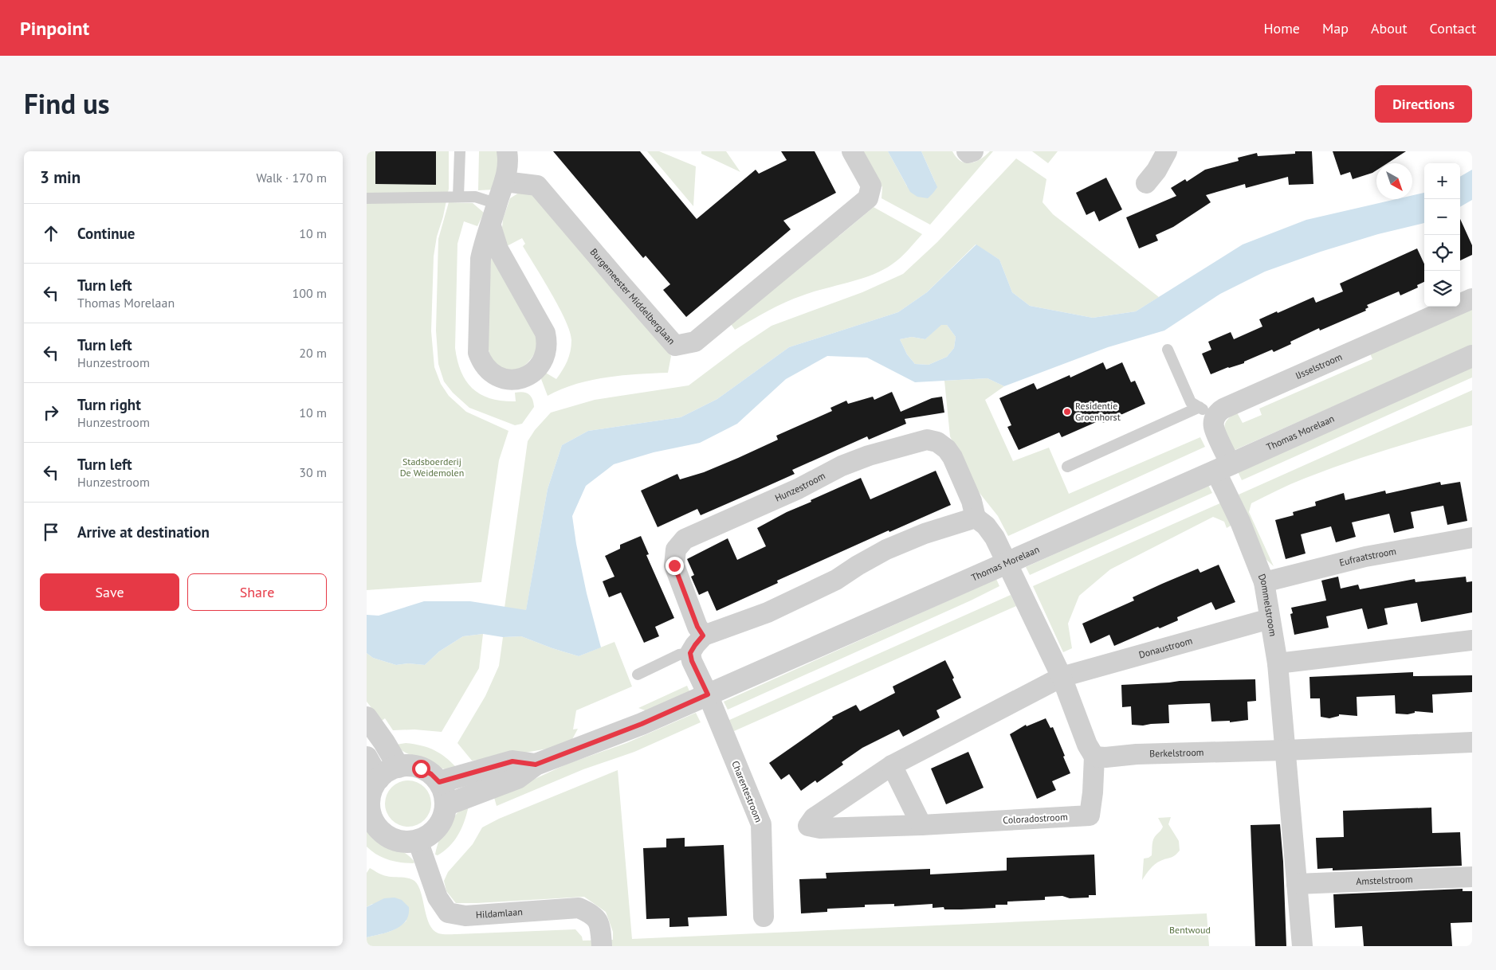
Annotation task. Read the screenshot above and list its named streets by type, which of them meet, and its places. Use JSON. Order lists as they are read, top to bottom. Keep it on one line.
{"streets":{"street":["Burgemeester Middelberglaan","IJsselstroom","Thomas Morelaan","Hunzestroom","Eufraatstroom","Dommelstroom","Donaustroom","Berkelstroom","Charentestroom","Coloradostroom","Amstelstroom","Hildamlaan"]},"crossings":[["Thomas Morelaan","Dommelstroom"],["Thomas Morelaan","Charentestroom"],["Thomas Morelaan","Hildamlaan"],["Eufraatstroom","Dommelstroom"],["Dommelstroom","Donaustroom"],["Dommelstroom","Berkelstroom"],["Donaustroom","Coloradostroom"],["Berkelstroom","Coloradostroom"]],"parks":["Stadsboerderij De Weidemolen","Bentwoud"],"places":["Residentie Groenhorst"],"north":"bottom right","page":{"header":"Pinpoint","nav":["Home","Map","About","Contact"],"title":"Find us","buttons":["Directions",["Save","Share"]],"heading":["3 min","Walk · 170 m"],"map_buttons":["+","−"],"list":[["Continue","10 m"],["Turn left","Thomas Morelaan","100 m"],["Turn left","Hunzestroom","20 m"],["Turn right","Hunzestroom","10 m"],["Turn left","Hunzestroom","30 m"],"Arrive at destination"]}}
